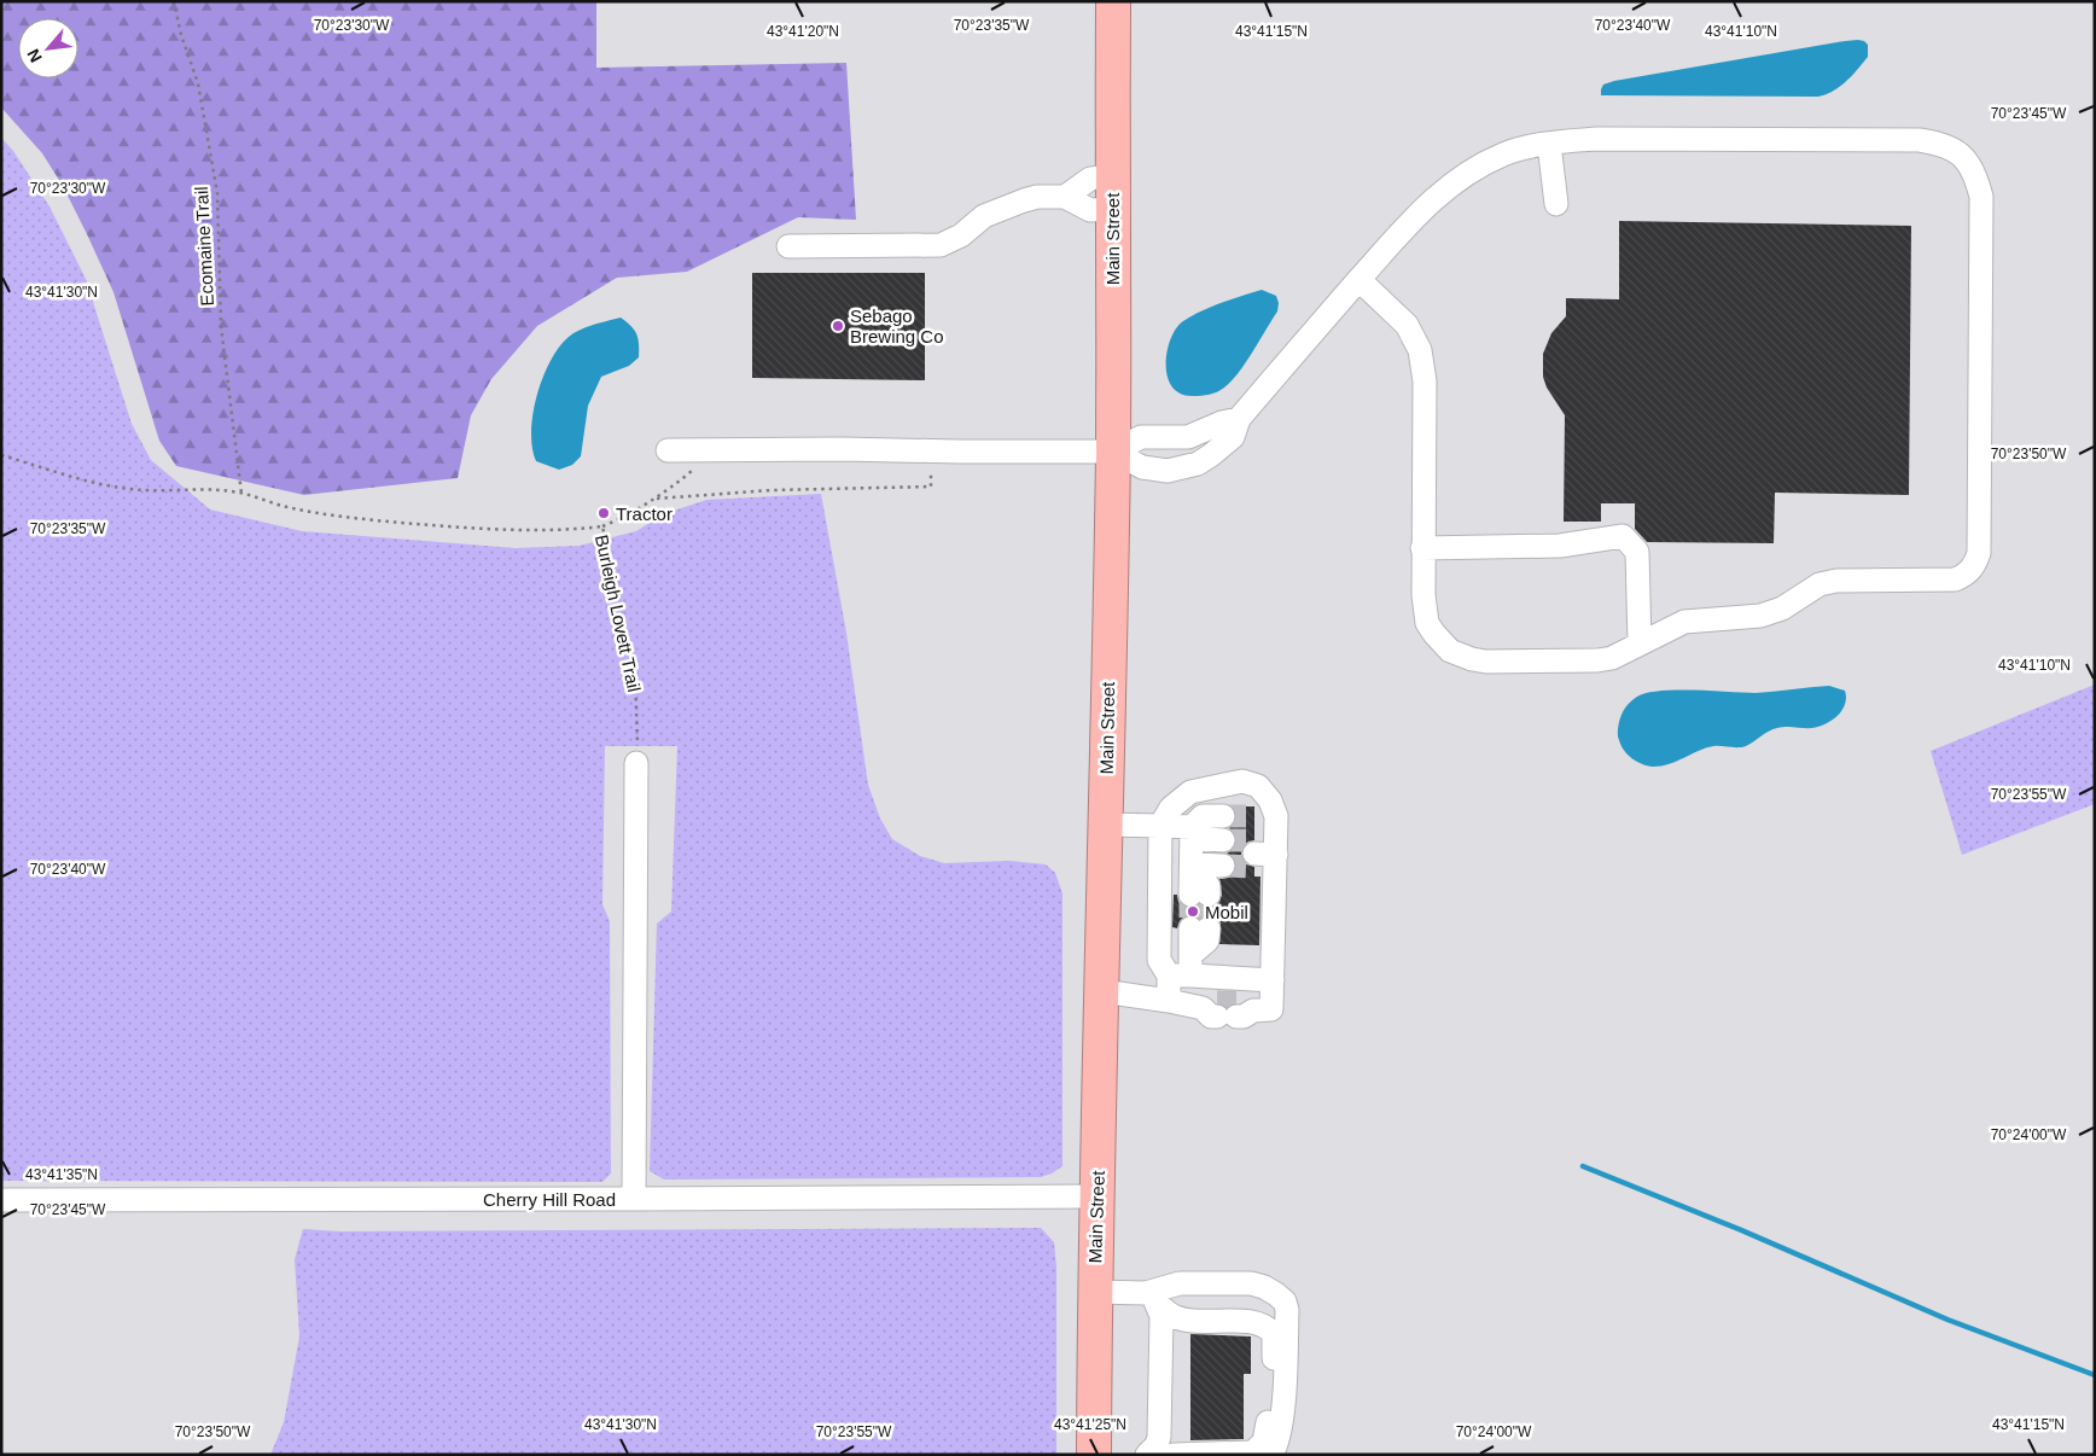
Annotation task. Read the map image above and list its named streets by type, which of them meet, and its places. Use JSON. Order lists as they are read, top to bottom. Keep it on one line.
{"streets":{"highway":["Main Street"],"street":["Cherry Hill Road"],"path":["Ecomaine Trail","Burleigh Lovett Trail"]},"crossings":[["Main Street","Cherry Hill Road"],["Ecomaine Trail","Burleigh Lovett Trail"]],"places":["Sebago Brewing Co","Tractor","Mobil"],"north":"bottom left","coordinates":["70°23'35\"W","70°23'30\"W","70°23'40\"W","43°41'15\"N","43°41'10\"N","43°41'20\"N","70°23'45\"W","43°41'30\"N","70°23'50\"W","70°23'55\"W","70°24'00\"W","43°41'35\"N","43°41'25\"N"]}
